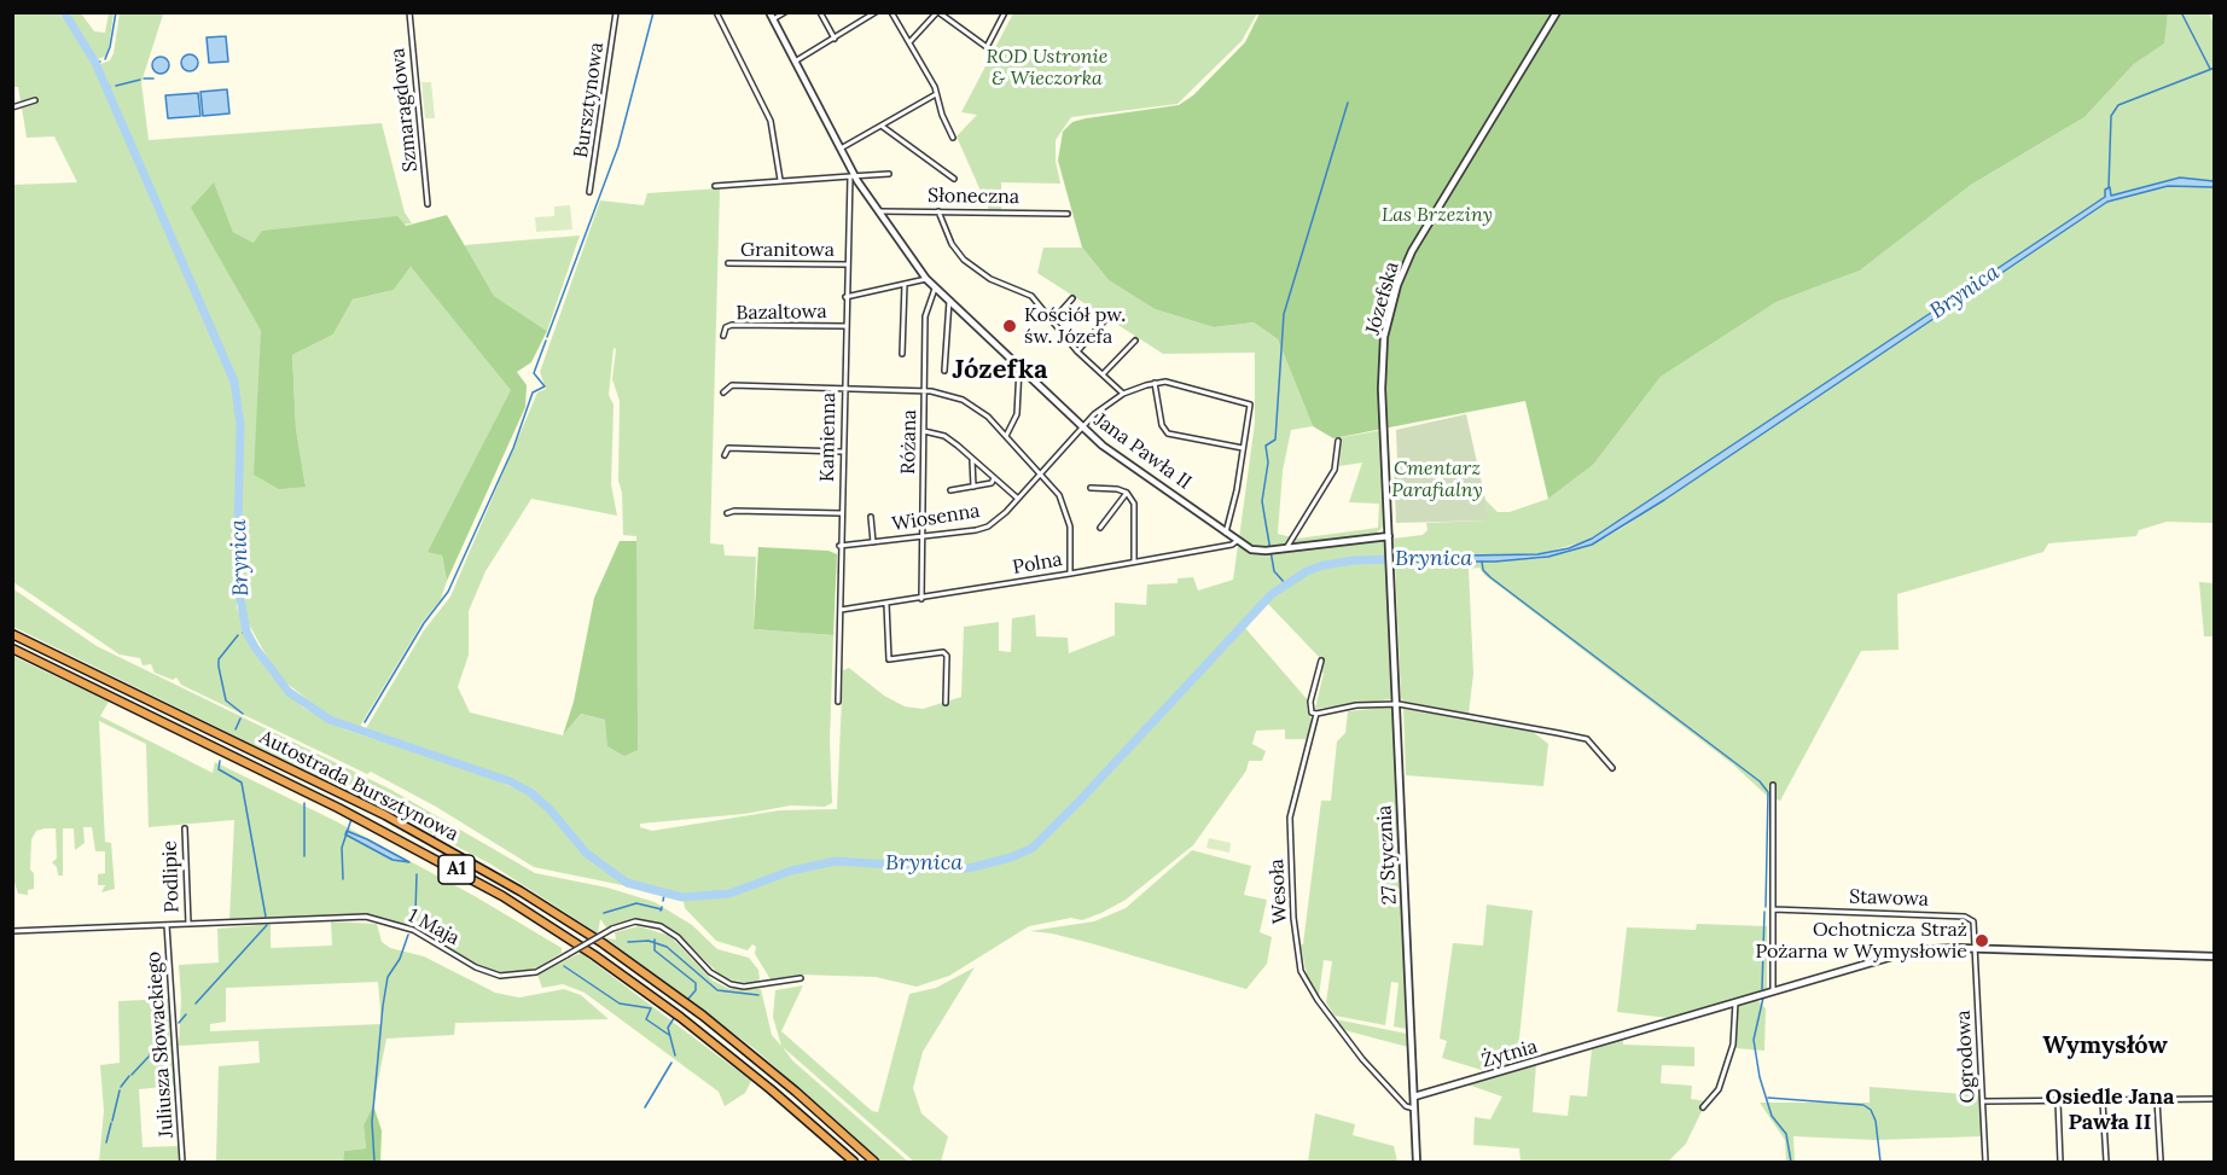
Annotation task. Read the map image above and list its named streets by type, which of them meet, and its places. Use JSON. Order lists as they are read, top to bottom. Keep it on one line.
{"streets":{"highway":["Autostrada Bursztynowa","A1"],"street":["Bursztynowa","Szmaragdowa","Słoneczna","Granitowa","Józefska","Bazaltowa","Kamienna","Różana","Jana Pawła II","Wiosenna","Polna","27 Stycznia","Podlipie","Wesoła","Stawowa","1 Maja","Juliusza Słowackiego","Żytnia","Ogrodowa"]},"crossings":[["Słoneczna","Jana Pawła II"],["Granitowa","Kamienna"],["Józefska","Jana Pawła II"],["Józefska","27 Stycznia"],["Bazaltowa","Kamienna"],["Kamienna","Jana Pawła II"],["Kamienna","Wiosenna"],["Kamienna","Polna"],["Różana","Jana Pawła II"],["Różana","Wiosenna"],["Różana","Polna"],["Jana Pawła II","Wiosenna"],["Jana Pawła II","Polna"],["27 Stycznia","Wesoła"],["27 Stycznia","Żytnia"],["Podlipie","1 Maja"],["Stawowa","Żytnia"],["Stawowa","Ogrodowa"],["1 Maja","Juliusza Słowackiego"],["Żytnia","Ogrodowa"]],"districts":["Józefka","Wymysłów","Osiedle Jana Pawła II"],"water":["Brynica"],"parks":["ROD Ustronie & Wieczorka","Las Brzeziny","Cmentarz Parafialny"],"places":["Kościół pw. św. Józefa","Ochotnicza Straż Pożarna w Wymysłowie"]}
